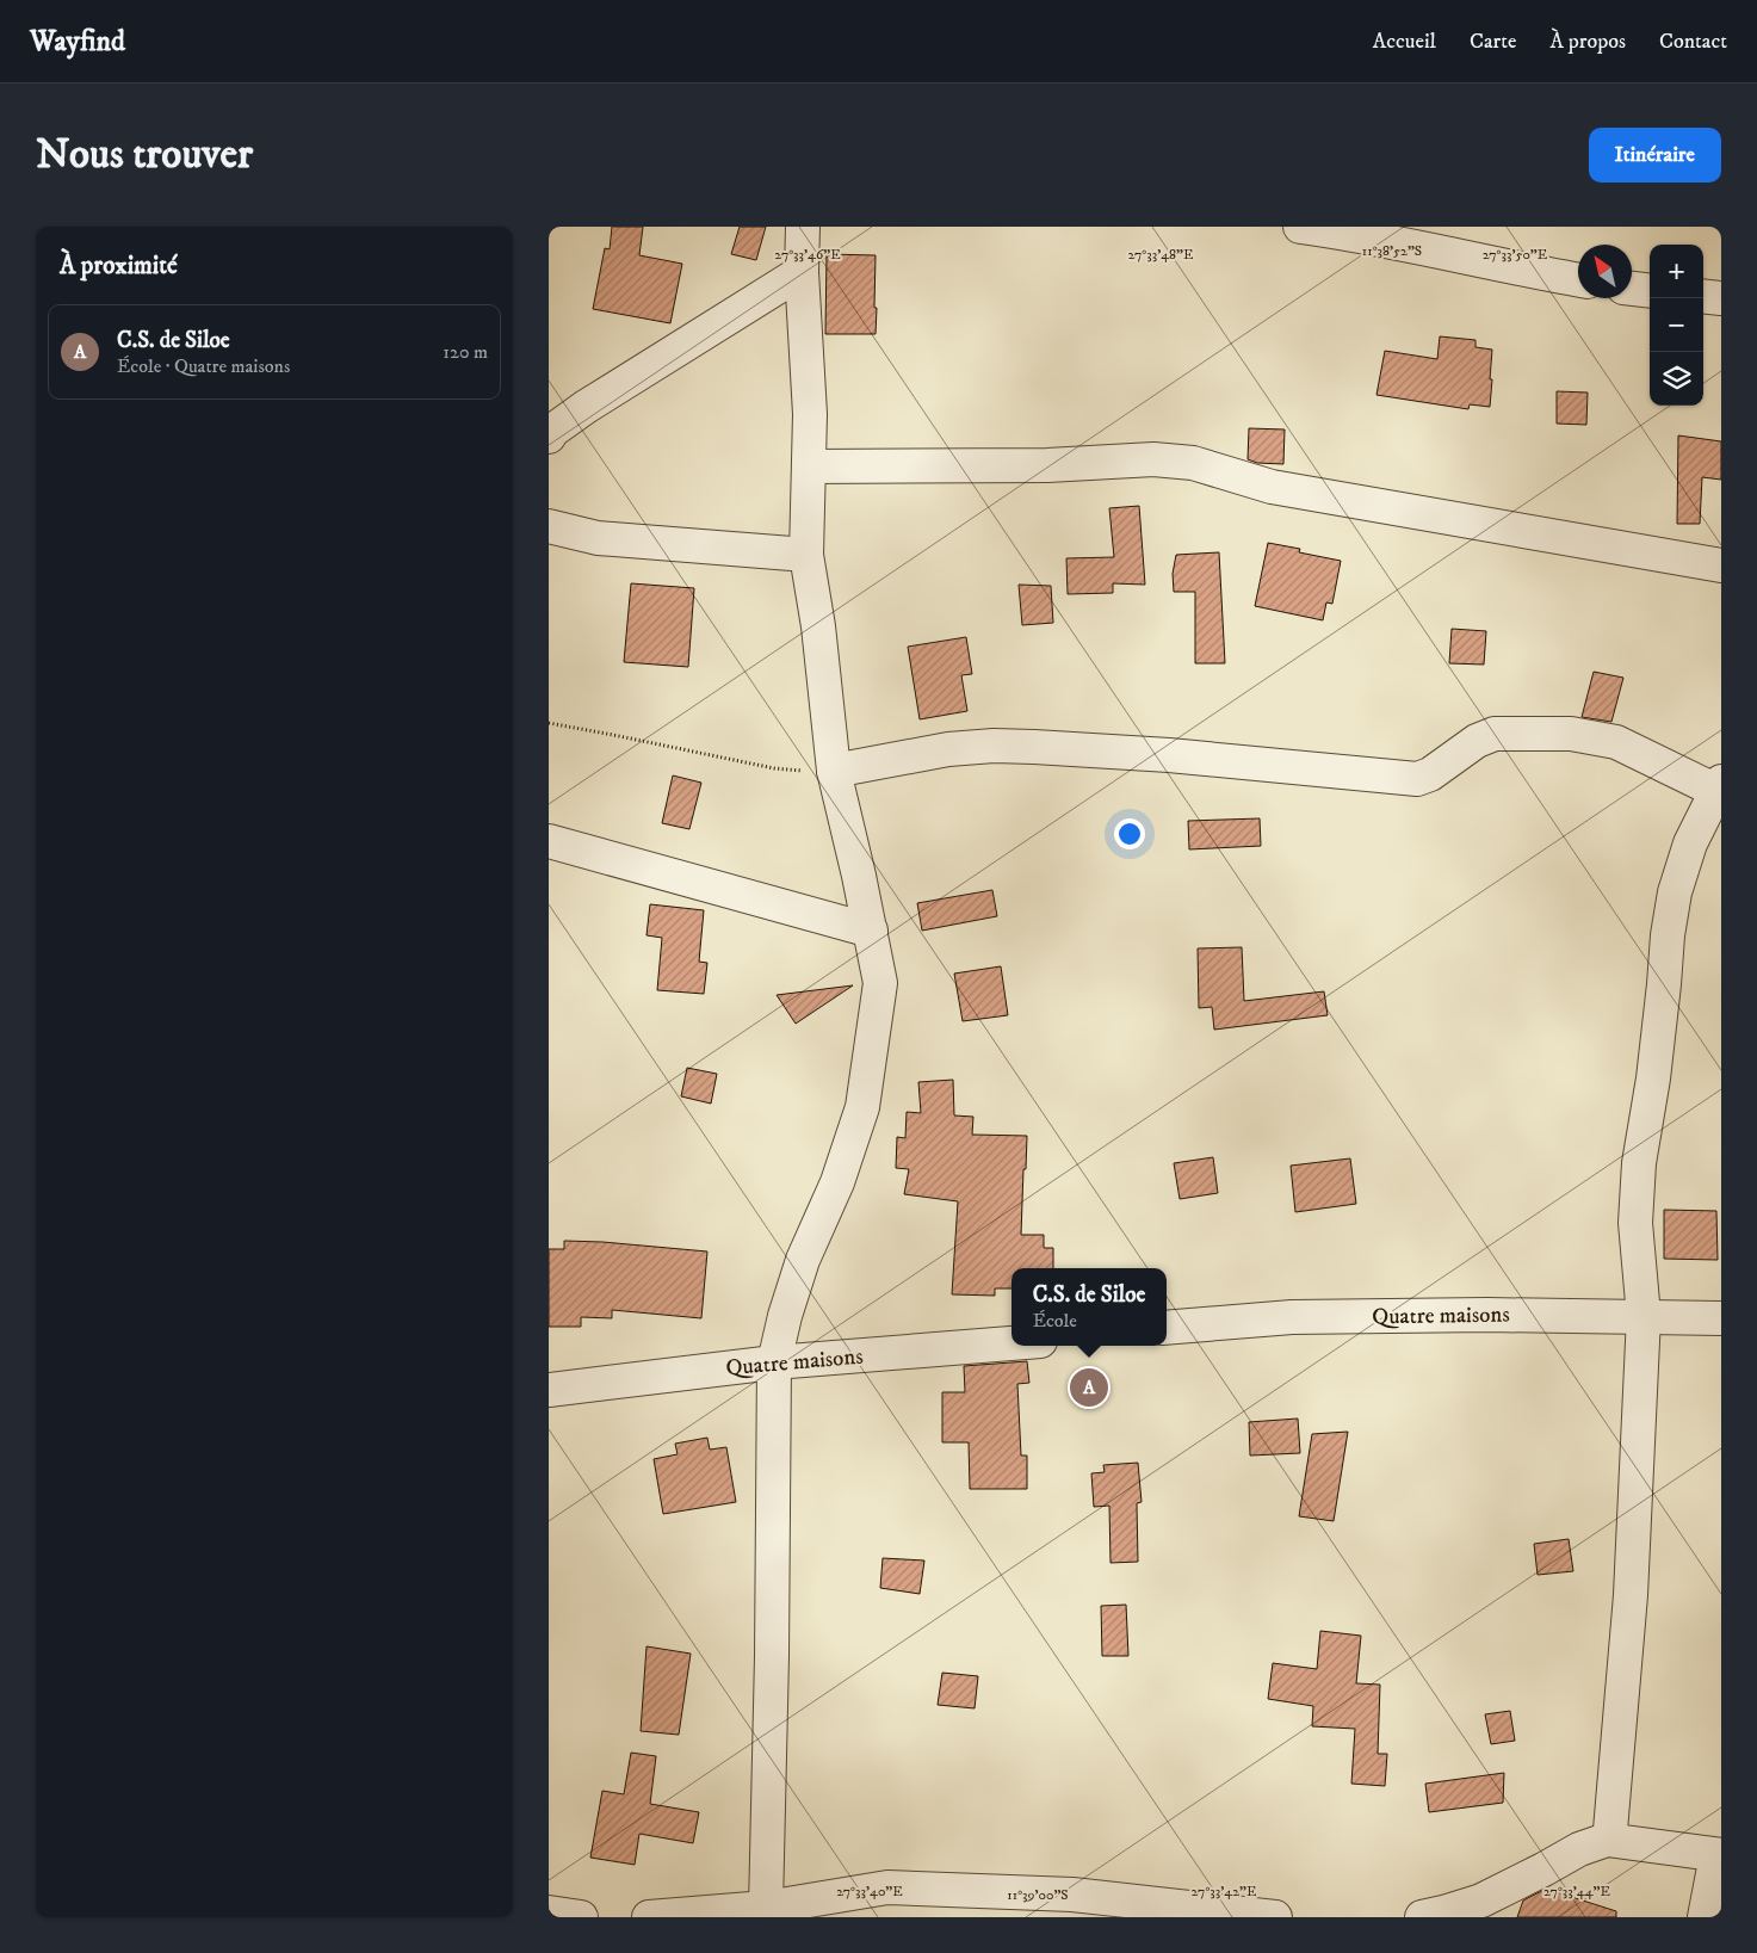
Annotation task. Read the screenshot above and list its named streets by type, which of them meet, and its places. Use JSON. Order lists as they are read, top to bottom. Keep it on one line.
{"streets":{"street":["Quatre maisons"]},"north":"top left","page":{"header":"Wayfind","nav":["Accueil","Carte","À propos","Contact"],"buttons":"Itinéraire","title":"Nous trouver","heading":"À proximité","map_buttons":["+","−"],"list":[{"mark":"A","name":"C.S. de Siloe","note":"École · Quatre maisons","value":"120 m"}],"popup":["C.S. de Siloe","École"],"pins":"A"},"coordinates":["11°38'52\"S","27°33'46\"E","27°33'48\"E","27°33'50\"E","27°33'40\"E","27°33'42\"E","27°33'44\"E","11°39'00\"S"]}
